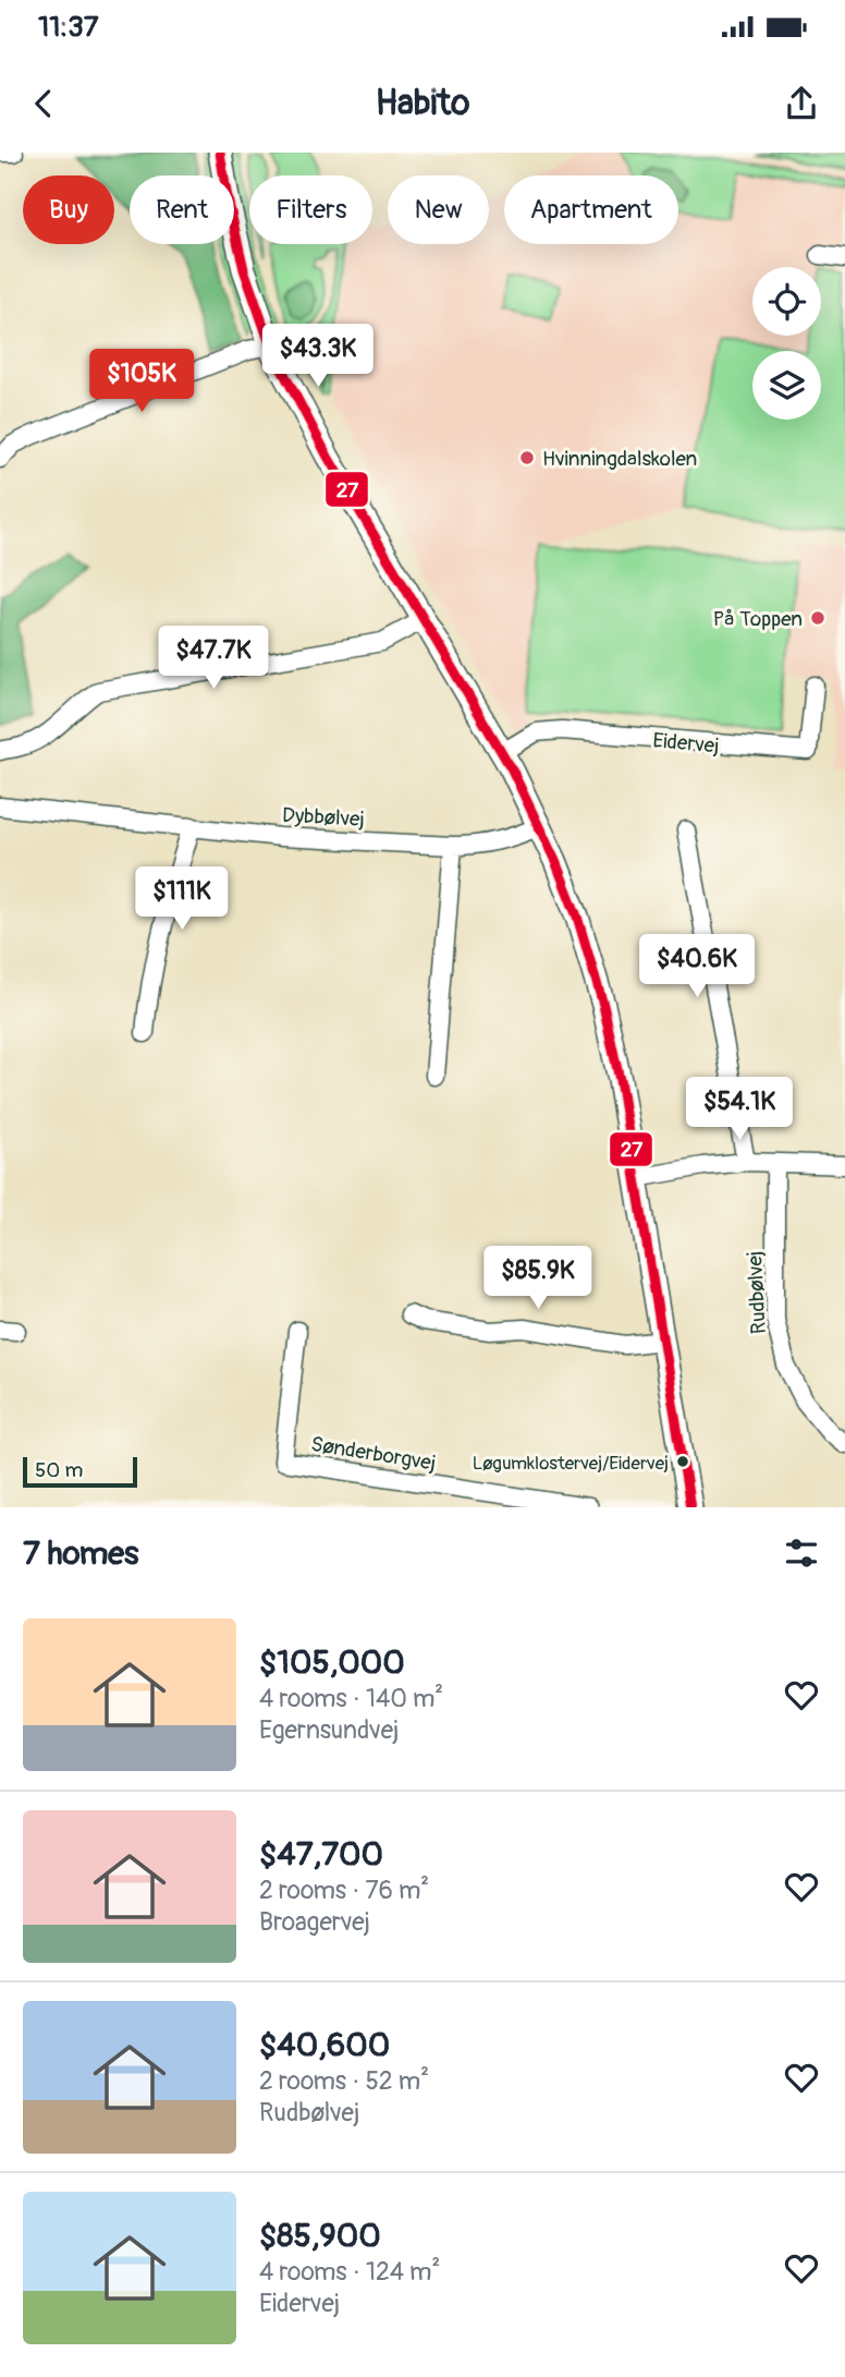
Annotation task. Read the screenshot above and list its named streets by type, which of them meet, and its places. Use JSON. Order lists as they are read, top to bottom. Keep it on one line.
{"streets":{"street":["Eidervej","Dybbølvej","Rudbølvej","Sønderborgvej"]},"places":["Hvinningdalskolen","På Toppen","Løgumklostervej/Eidervej"],"lines":["transit line 27"],"scale_bar":"50 m","page":{"status":"11:37","header":"Habito","chip":["Buy","Rent","Filters","New","Apartment"],"price":["$43.3K","$105K","$47.7K","$111K","$40.6K","$54.1K","$85.9K"],"scale":"50 m","heading":"7 homes","list":[{"name":"$105,000","note":"4 rooms · 140 m² · Egernsundvej"},{"name":"$47,700","note":"2 rooms · 76 m² · Broagervej"},{"name":"$40,600","note":"2 rooms · 52 m² · Rudbølvej"},{"name":"$85,900","note":"4 rooms · 124 m² · Eidervej"}]}}
